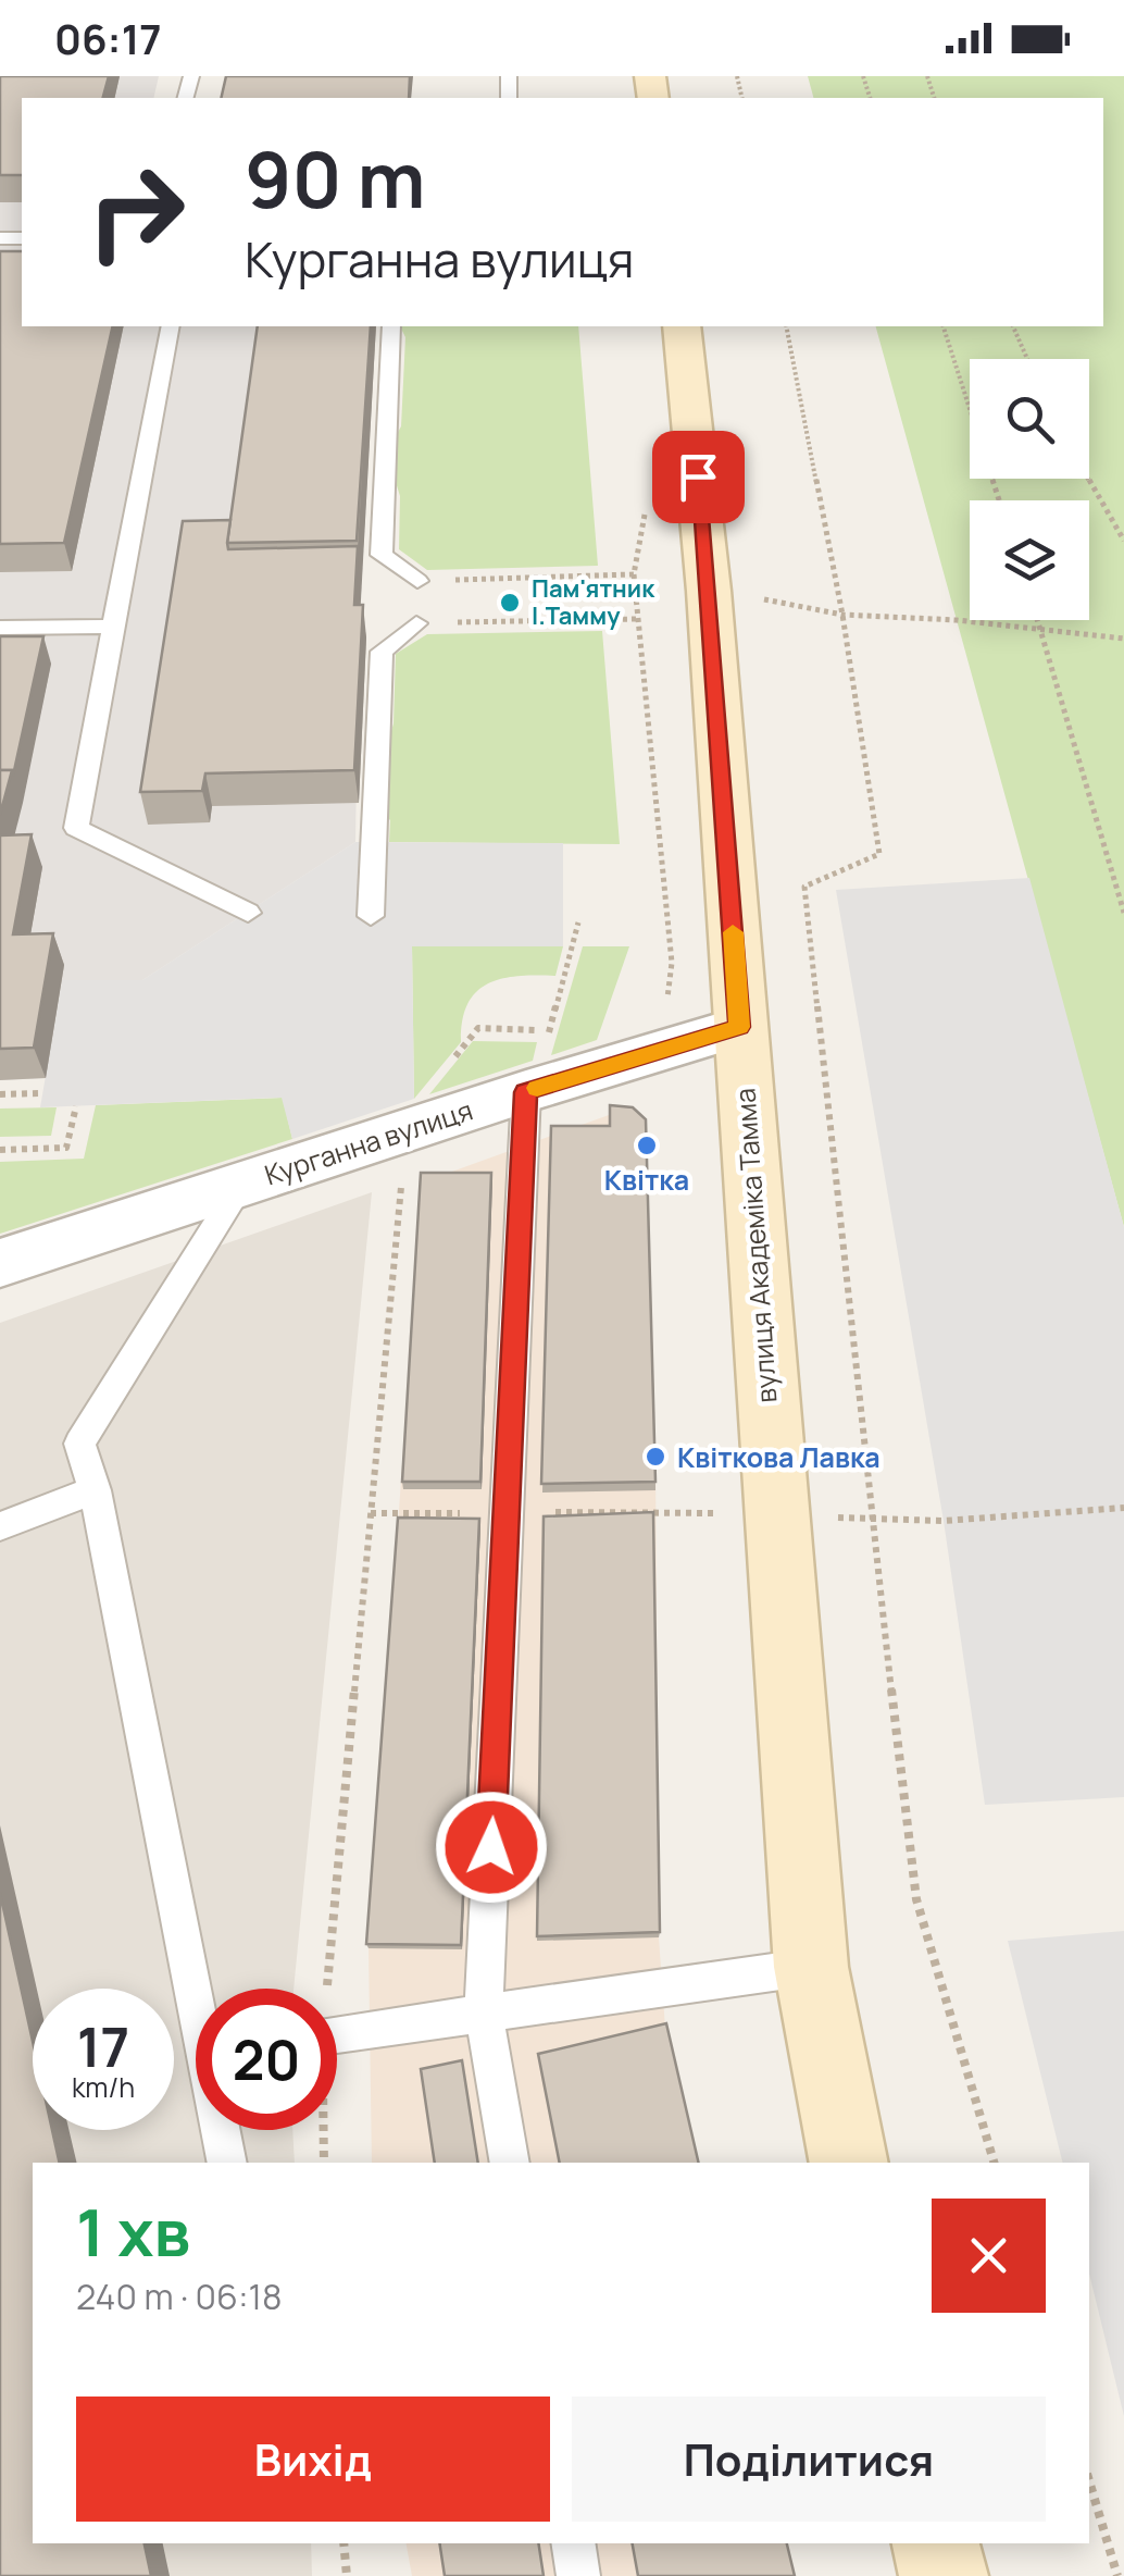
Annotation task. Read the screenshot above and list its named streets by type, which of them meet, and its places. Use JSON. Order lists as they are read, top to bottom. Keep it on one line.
{"streets":{"main road":["вулиця Академіка Тамма"],"street":["Курганна вулиця"]},"crossings":[["Курганна вулиця","вулиця Академіка Тамма"]],"places":["Пам'ятник І.Тамму","Квітка","Квіткова Лавка"],"page":{"status":"06:17","turn":["90 m","Курганна вулиця"],"speed":"17 km/h","limit":"20","heading":["1 хв","240 m · 06:18"],"buttons":["Вихід","Поділитися"]}}
